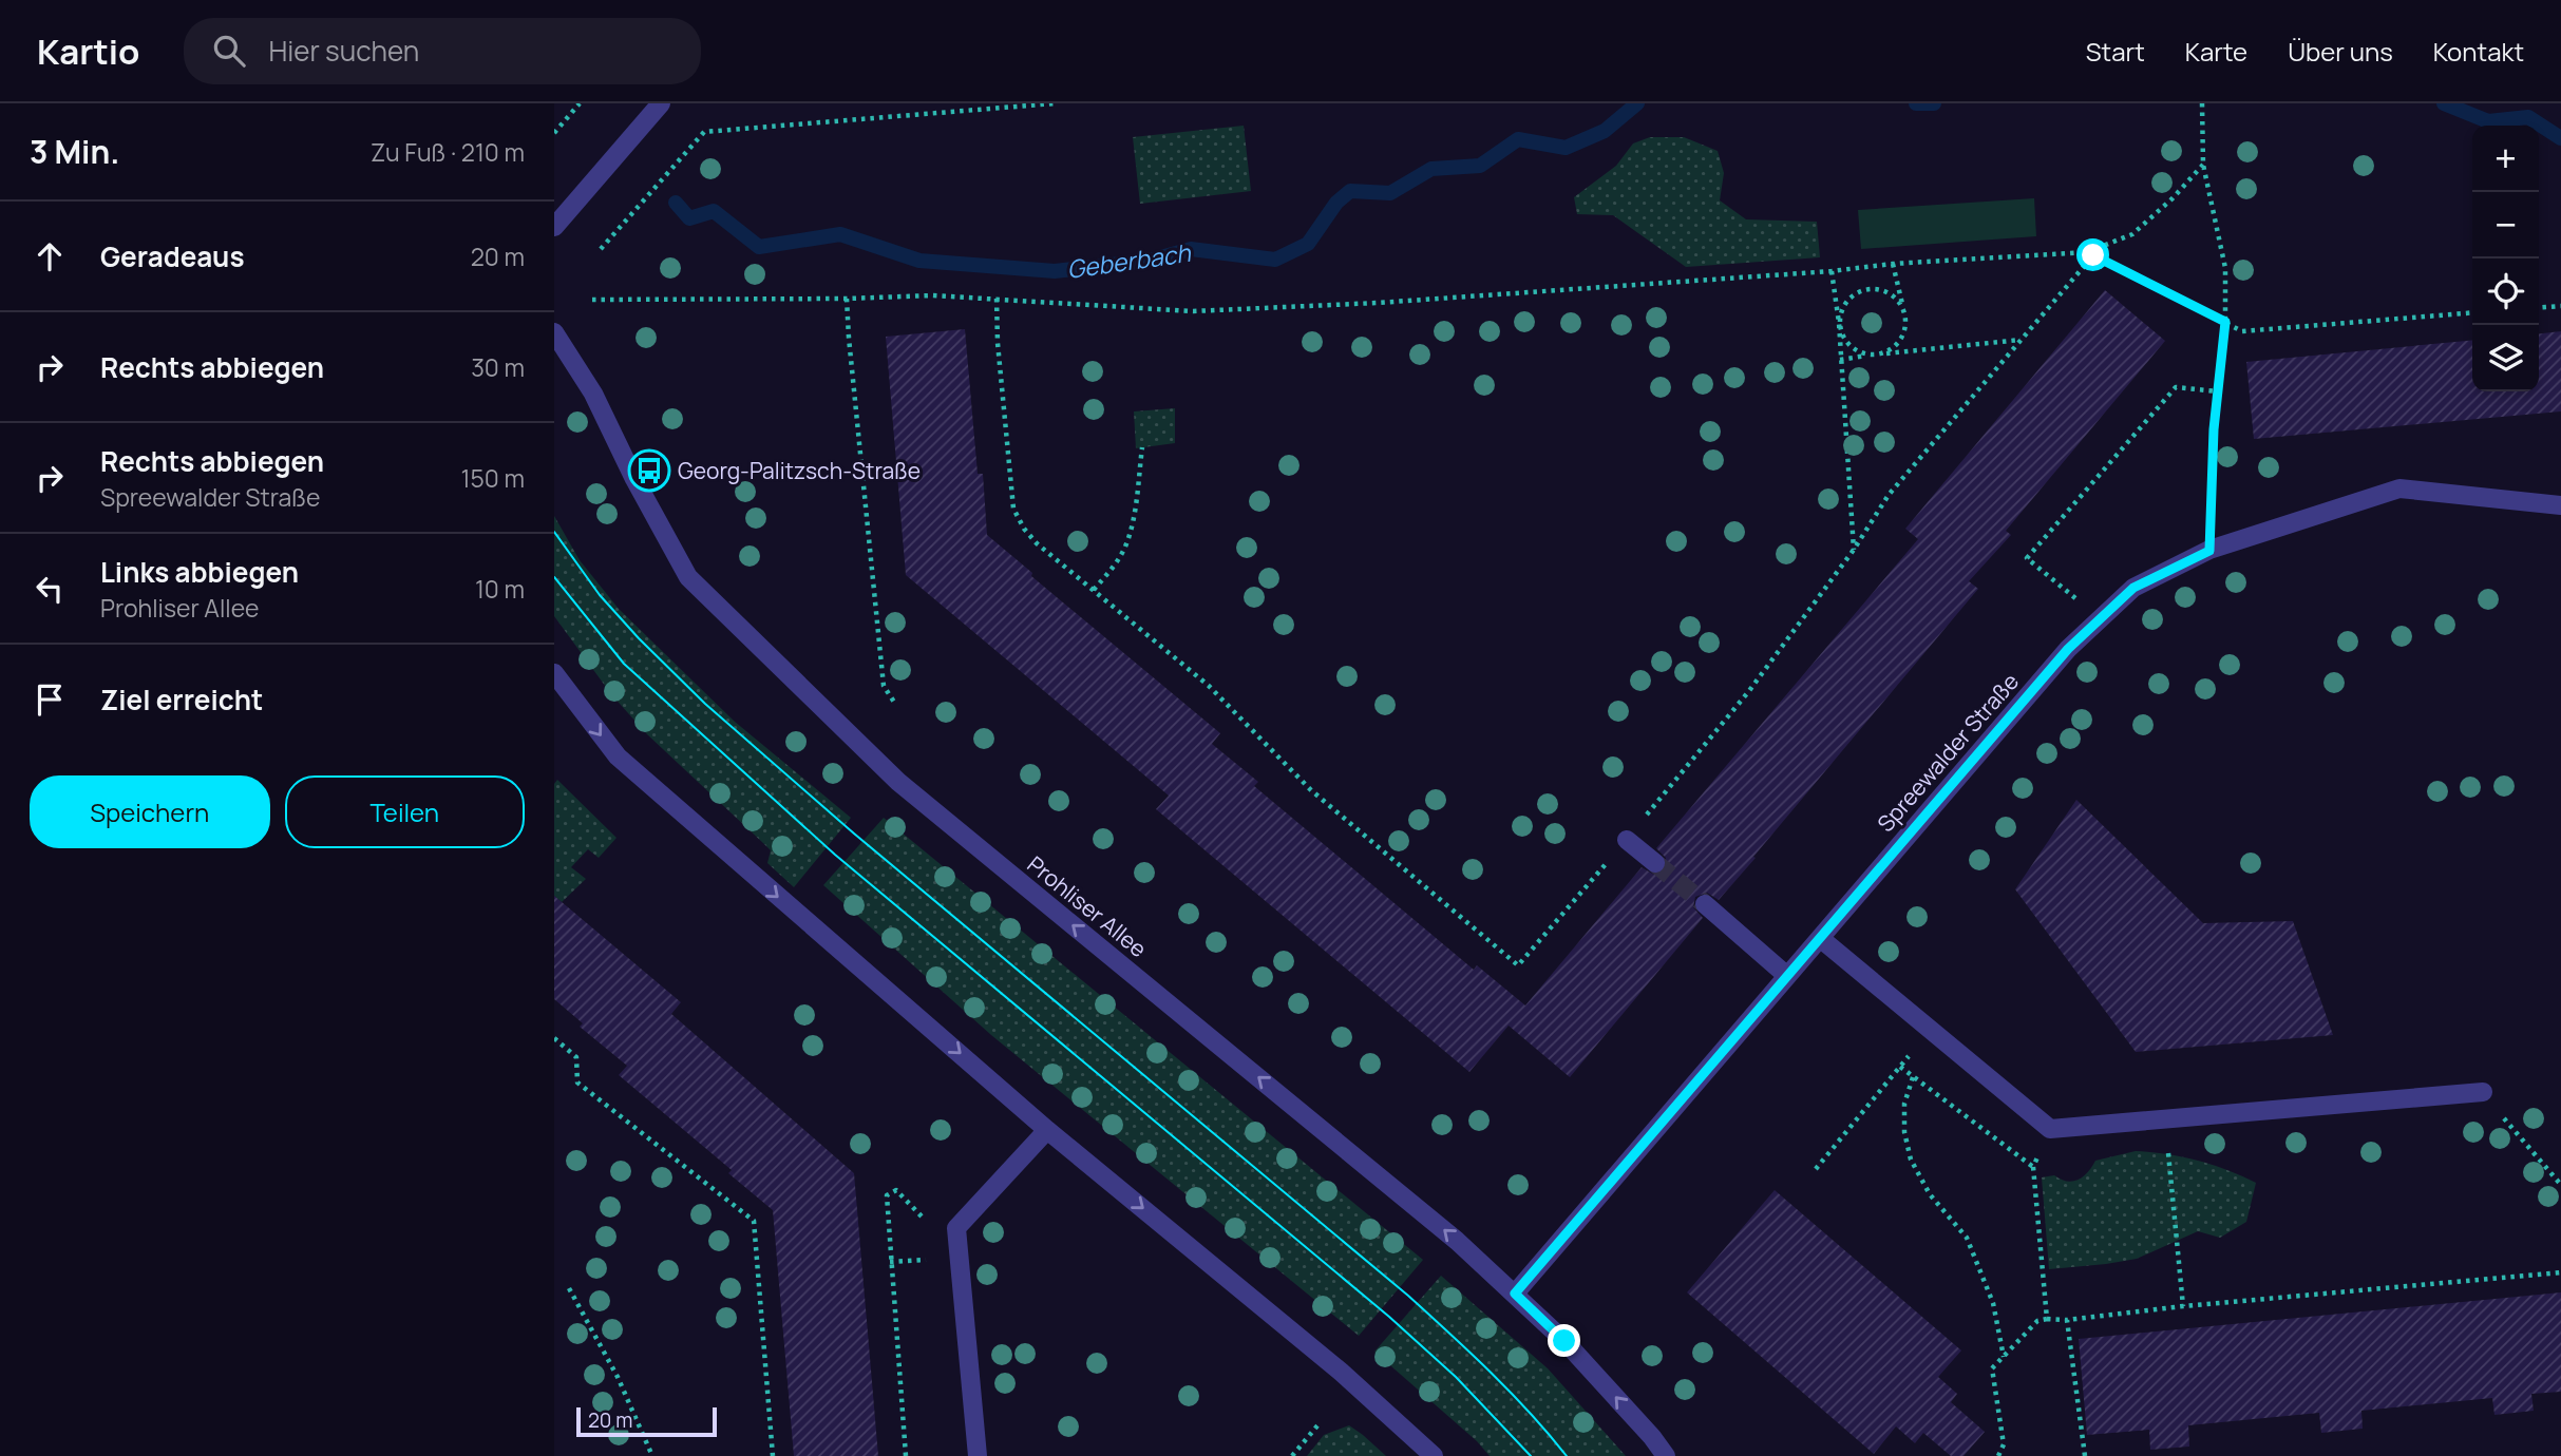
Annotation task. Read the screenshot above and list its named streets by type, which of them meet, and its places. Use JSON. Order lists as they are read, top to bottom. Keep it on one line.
{"streets":{"street":["Spreewalder Straße","Prohliser Allee"]},"crossings":[["Spreewalder Straße","Prohliser Allee"]],"one_way":["Prohliser Allee"],"water":["Geberbach"],"places":{"bus stop":["Georg-Palitzsch-Straße"]},"scale_bar":"20 m","page":{"header":"Kartio","search":"Hier suchen","nav":["Start","Karte","Über uns","Kontakt"],"heading":["3 Min.","Zu Fuß · 210 m"],"map_buttons":["+","−"],"list":[["Geradeaus","20 m"],["Rechts abbiegen","30 m"],["Rechts abbiegen","Spreewalder Straße","150 m"],["Links abbiegen","Prohliser Allee","10 m"],"Ziel erreicht"],"buttons":["Speichern","Teilen"],"scale":"20 m"}}
